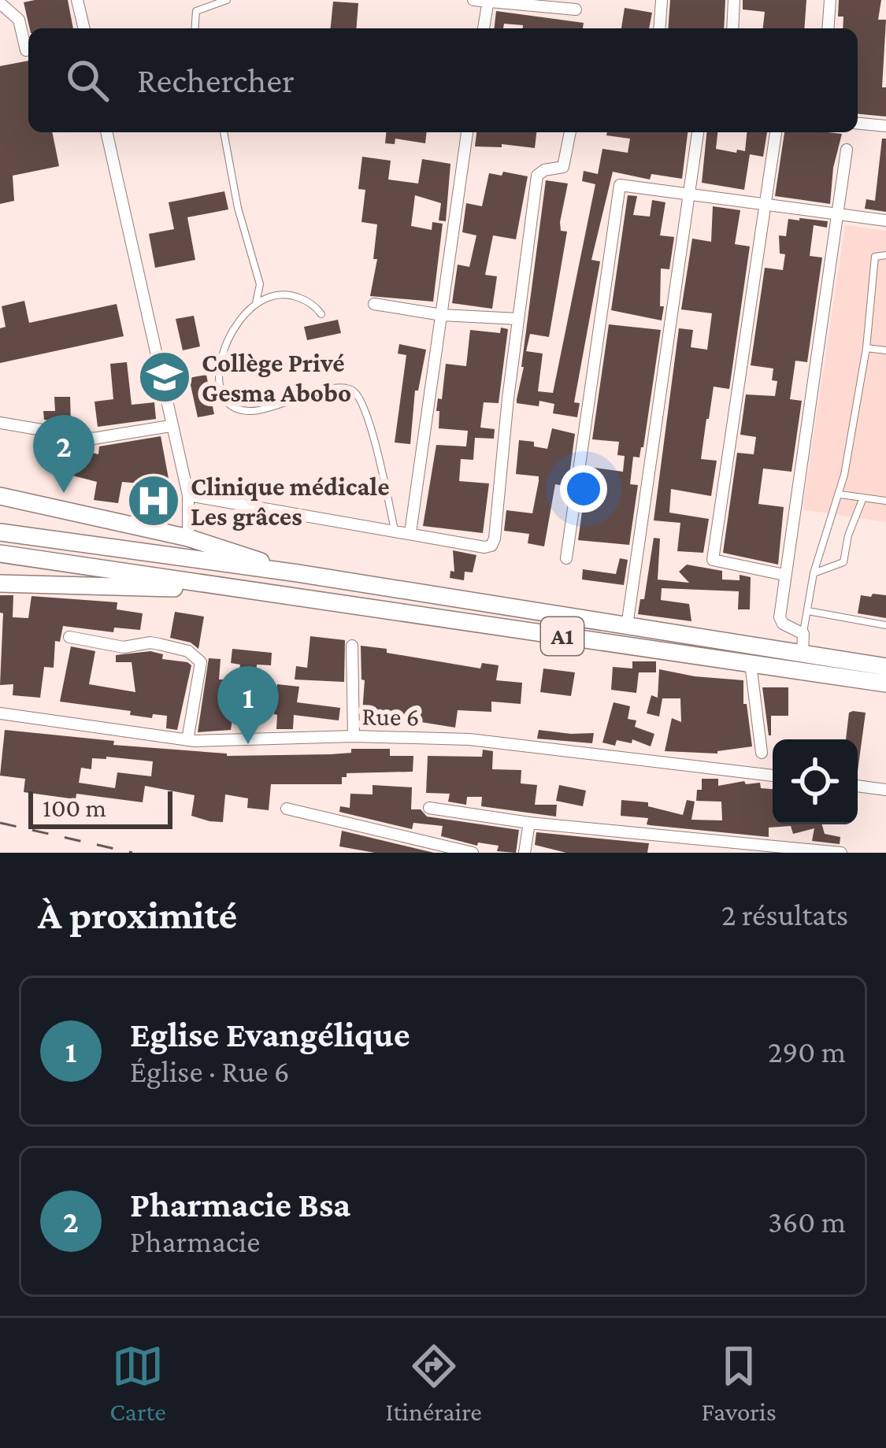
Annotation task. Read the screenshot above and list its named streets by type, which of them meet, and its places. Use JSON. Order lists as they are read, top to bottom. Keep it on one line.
{"streets":{"main road":["A1"],"street":["Rue 6"]},"places":{"school or university":["Collège Privé Gesma Abobo"],"hospital":["Clinique médicale Les grâces"]},"scale_bar":"100 m","page":{"search":"Rechercher","pins":["2","1"],"scale":"100 m","heading":["À proximité","2 résultats"],"list":[{"mark":"1","name":"Eglise Evangélique","note":"Église · Rue 6","value":"290 m"},{"mark":"2","name":"Pharmacie Bsa","note":"Pharmacie","value":"360 m"}],"nav":["Carte","Itinéraire","Favoris"]}}
